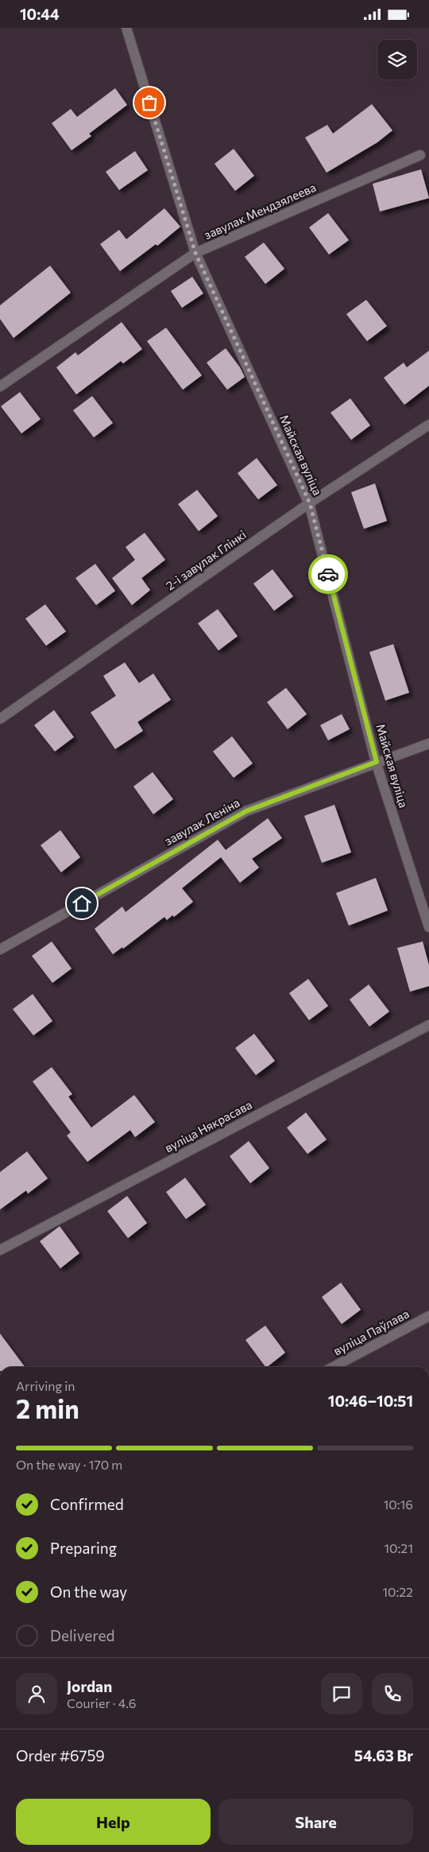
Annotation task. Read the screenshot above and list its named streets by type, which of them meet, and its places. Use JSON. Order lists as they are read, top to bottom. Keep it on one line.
{"streets":{"street":["завулак Мендзялеева","Майская вуліца","2-і завулак Глінкі","завулак Леніна","вуліца Някрасава","вуліца Паўлава"]},"crossings":[["завулак Мендзялеева","Майская вуліца"],["Майская вуліца","2-і завулак Глінкі"],["Майская вуліца","завулак Леніна"]],"page":{"status":"10:44","heading":["2 min","Arriving in","10:46–10:51"],"panel":["Jordan","Courier · 4.6","Order #6759","54.63 Br"],"bar":"On the way · 170 m","list":[["Confirmed","10:16"],["Preparing","10:21"],["On the way","10:22"],"Delivered"],"buttons":["Help","Share"]}}
